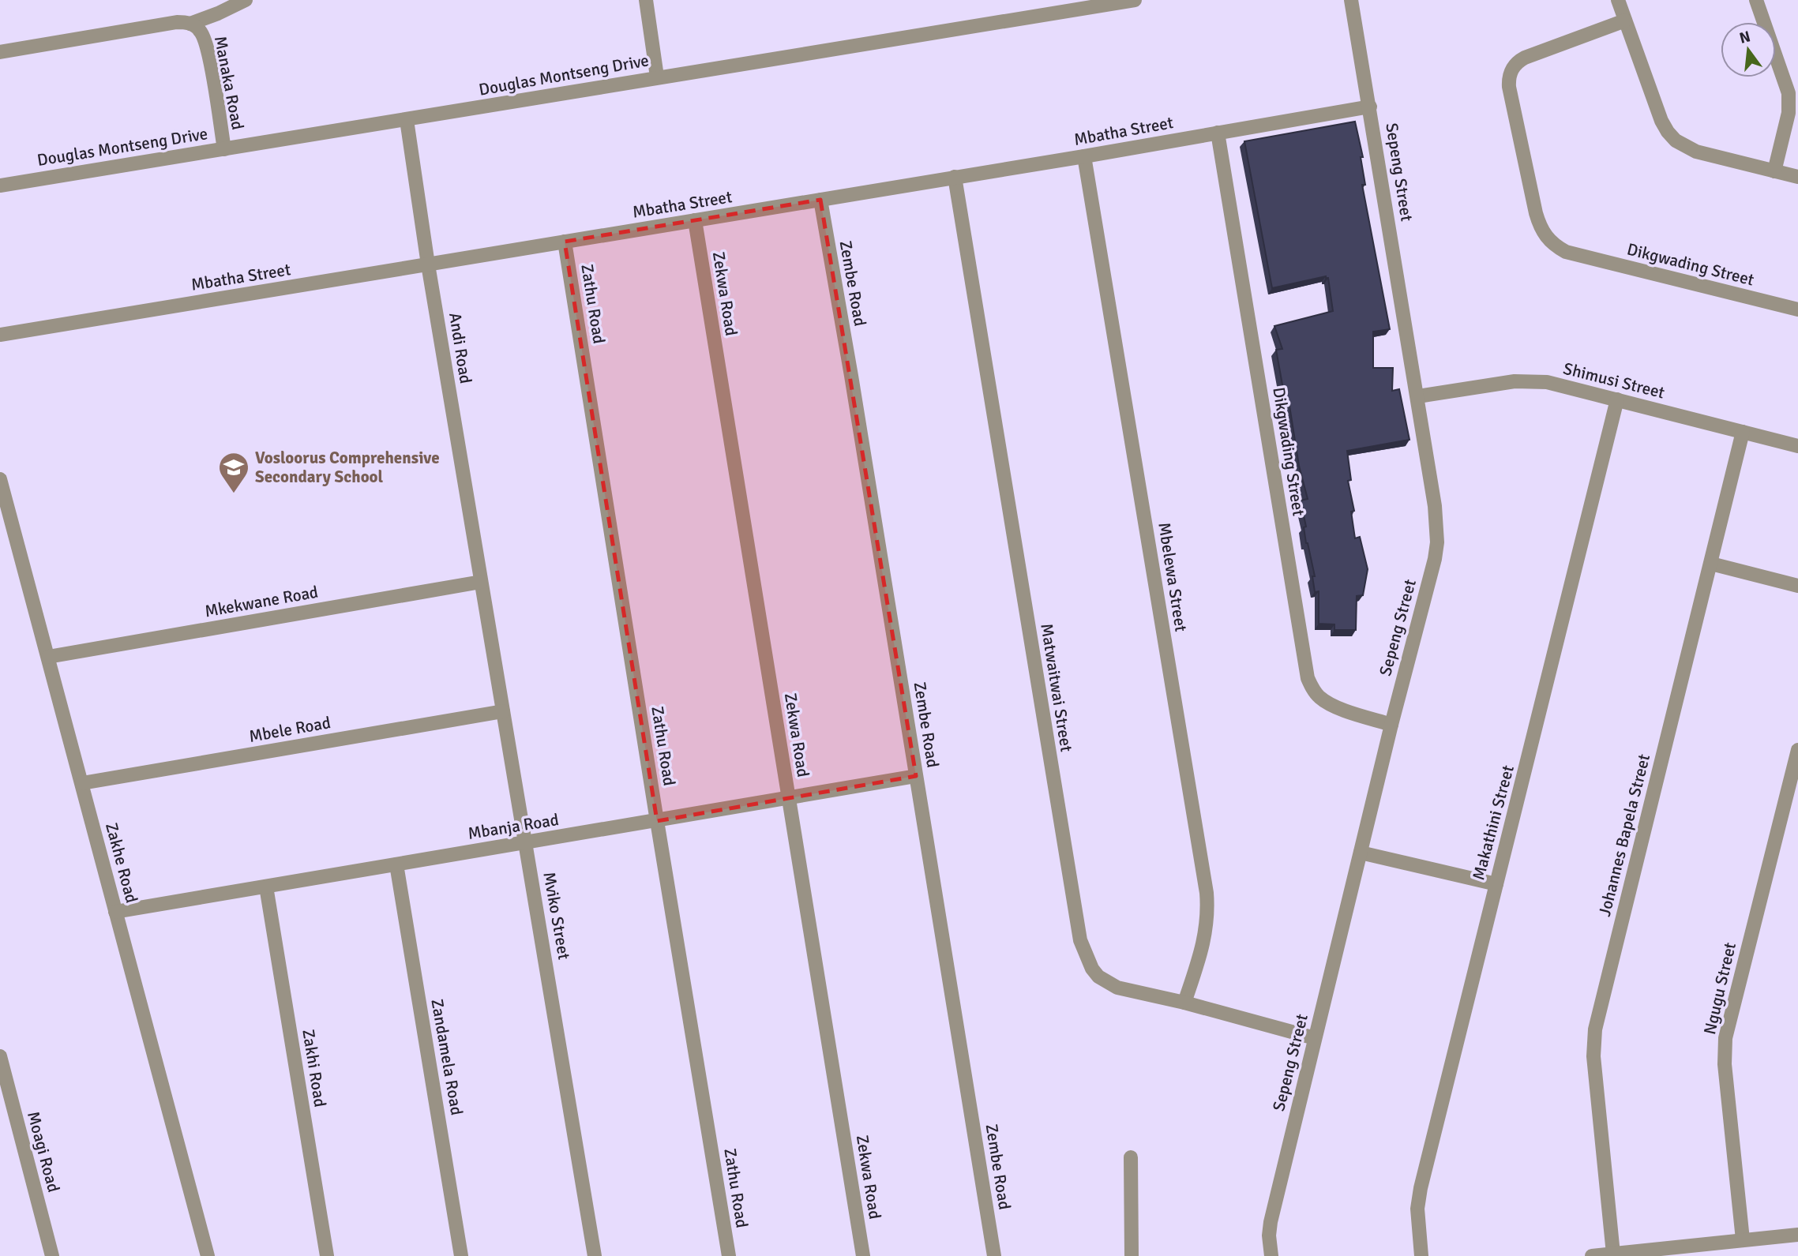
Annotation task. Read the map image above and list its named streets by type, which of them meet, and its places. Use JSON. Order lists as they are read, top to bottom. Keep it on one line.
{"streets":{"street":["Douglas Montseng Drive","Manaka Road","Mbatha Street","Sepeng Street","Dikgwading Street","Zembe Road","Zekwa Road","Zathu Road","Andi Road","Shimusi Street","Mbelewa Street","Mkekwane Road","Matwaitwai Street","Mbele Road","Makathini Street","Mbanja Road","Johannes Bapela Street","Zakhe Road","Mviko Street","Ngugu Street","Zandamela Road","Zakhi Road","Moagi Road"]},"crossings":[["Douglas Montseng Drive","Manaka Road"],["Douglas Montseng Drive","Andi Road"],["Mbatha Street","Sepeng Street"],["Mbatha Street","Dikgwading Street"],["Mbatha Street","Zembe Road"],["Mbatha Street","Zekwa Road"],["Mbatha Street","Zathu Road"],["Mbatha Street","Andi Road"],["Mbatha Street","Mbelewa Street"],["Mbatha Street","Matwaitwai Street"],["Sepeng Street","Dikgwading Street"],["Sepeng Street","Shimusi Street"],["Sepeng Street","Matwaitwai Street"],["Zembe Road","Mbanja Road"],["Zekwa Road","Mbanja Road"],["Zathu Road","Mbanja Road"],["Andi Road","Mkekwane Road"],["Andi Road","Mviko Street"],["Shimusi Street","Makathini Street"],["Shimusi Street","Johannes Bapela Street"],["Mbelewa Street","Matwaitwai Street"],["Mkekwane Road","Zakhe Road"],["Mkekwane Road","Mviko Street"],["Mbele Road","Zakhe Road"],["Mbele Road","Mviko Street"],["Mbanja Road","Zakhe Road"],["Mbanja Road","Mviko Street"],["Mbanja Road","Zandamela Road"],["Mbanja Road","Zakhi Road"]],"places":{"school or university":["Vosloorus Comprehensive Secondary School"]},"north":"top"}
